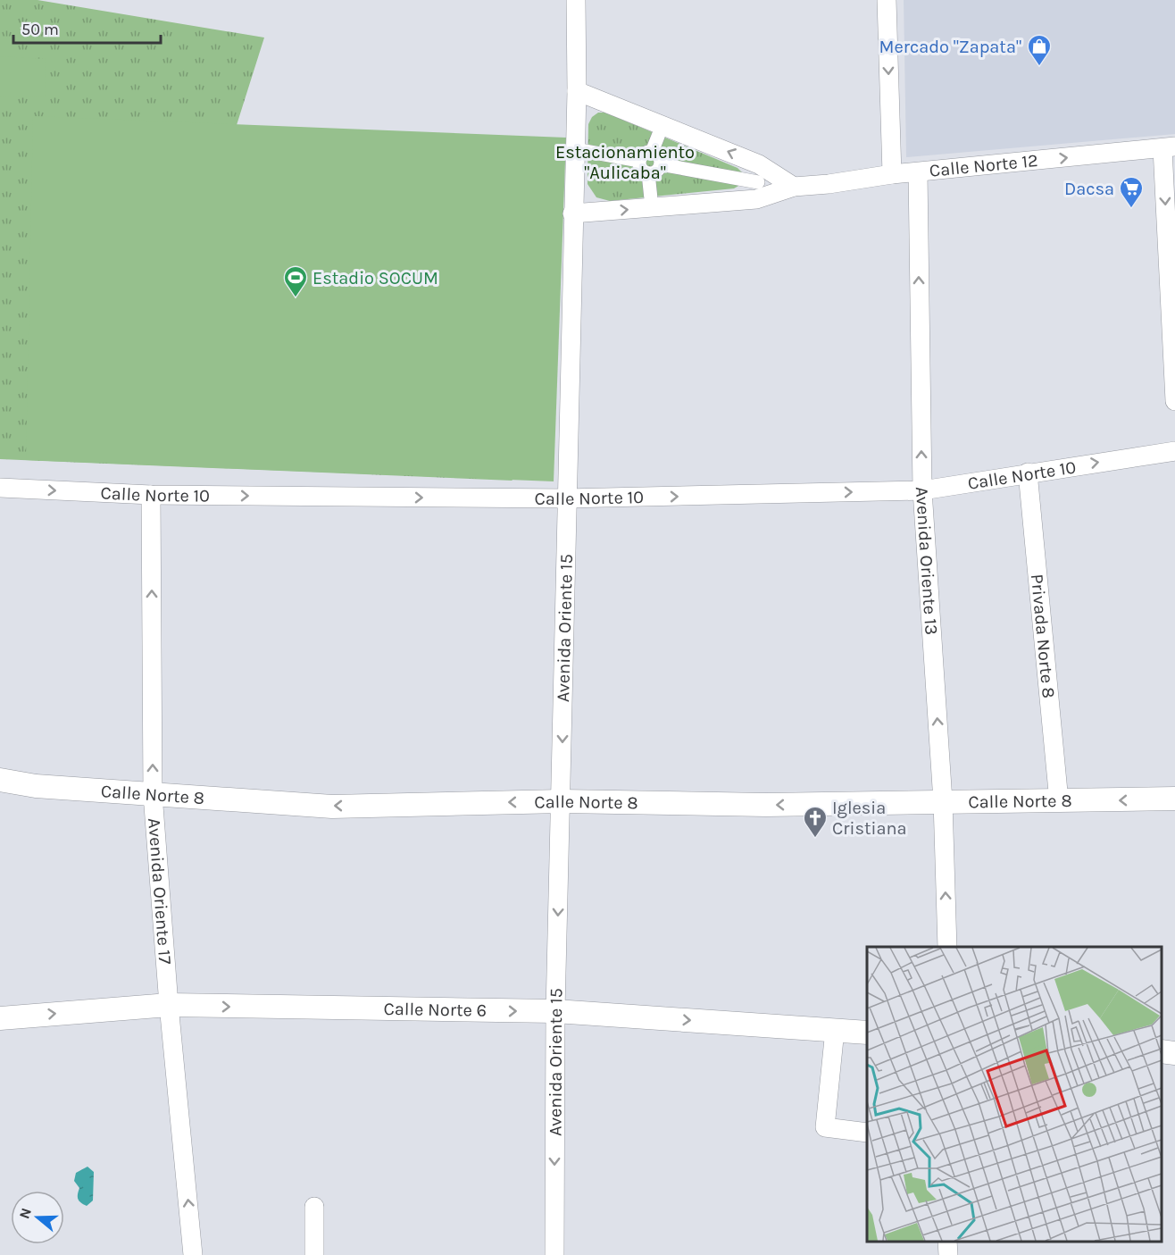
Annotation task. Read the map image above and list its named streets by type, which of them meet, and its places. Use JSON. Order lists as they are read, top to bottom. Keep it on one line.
{"streets":{"street":["Calle Norte 12","Calle Norte 10","Avenida Oriente 13","Avenida Oriente 15","Privada Norte 8","Calle Norte 8","Avenida Oriente 17","Calle Norte 6"]},"crossings":[["Calle Norte 12","Avenida Oriente 13"],["Calle Norte 12","Avenida Oriente 15"],["Calle Norte 10","Avenida Oriente 13"],["Calle Norte 10","Avenida Oriente 15"],["Calle Norte 10","Privada Norte 8"],["Calle Norte 10","Avenida Oriente 17"],["Avenida Oriente 13","Calle Norte 8"],["Avenida Oriente 15","Calle Norte 8"],["Avenida Oriente 15","Calle Norte 6"],["Privada Norte 8","Calle Norte 8"],["Calle Norte 8","Avenida Oriente 17"],["Avenida Oriente 17","Calle Norte 6"]],"one_way":["Calle Norte 12","Calle Norte 10","Avenida Oriente 13","Avenida Oriente 15","Calle Norte 8","Avenida Oriente 17","Calle Norte 6"],"parks":["Estacionamiento \"Aulicaba\""],"places":{"shop":["Mercado \"Zapata\""],"supermarket":["Dacsa"],"sports":["Estadio SOCUM"],"church":["Iglesia Cristiana"]},"scale_bar":"50 m","north":"left"}
